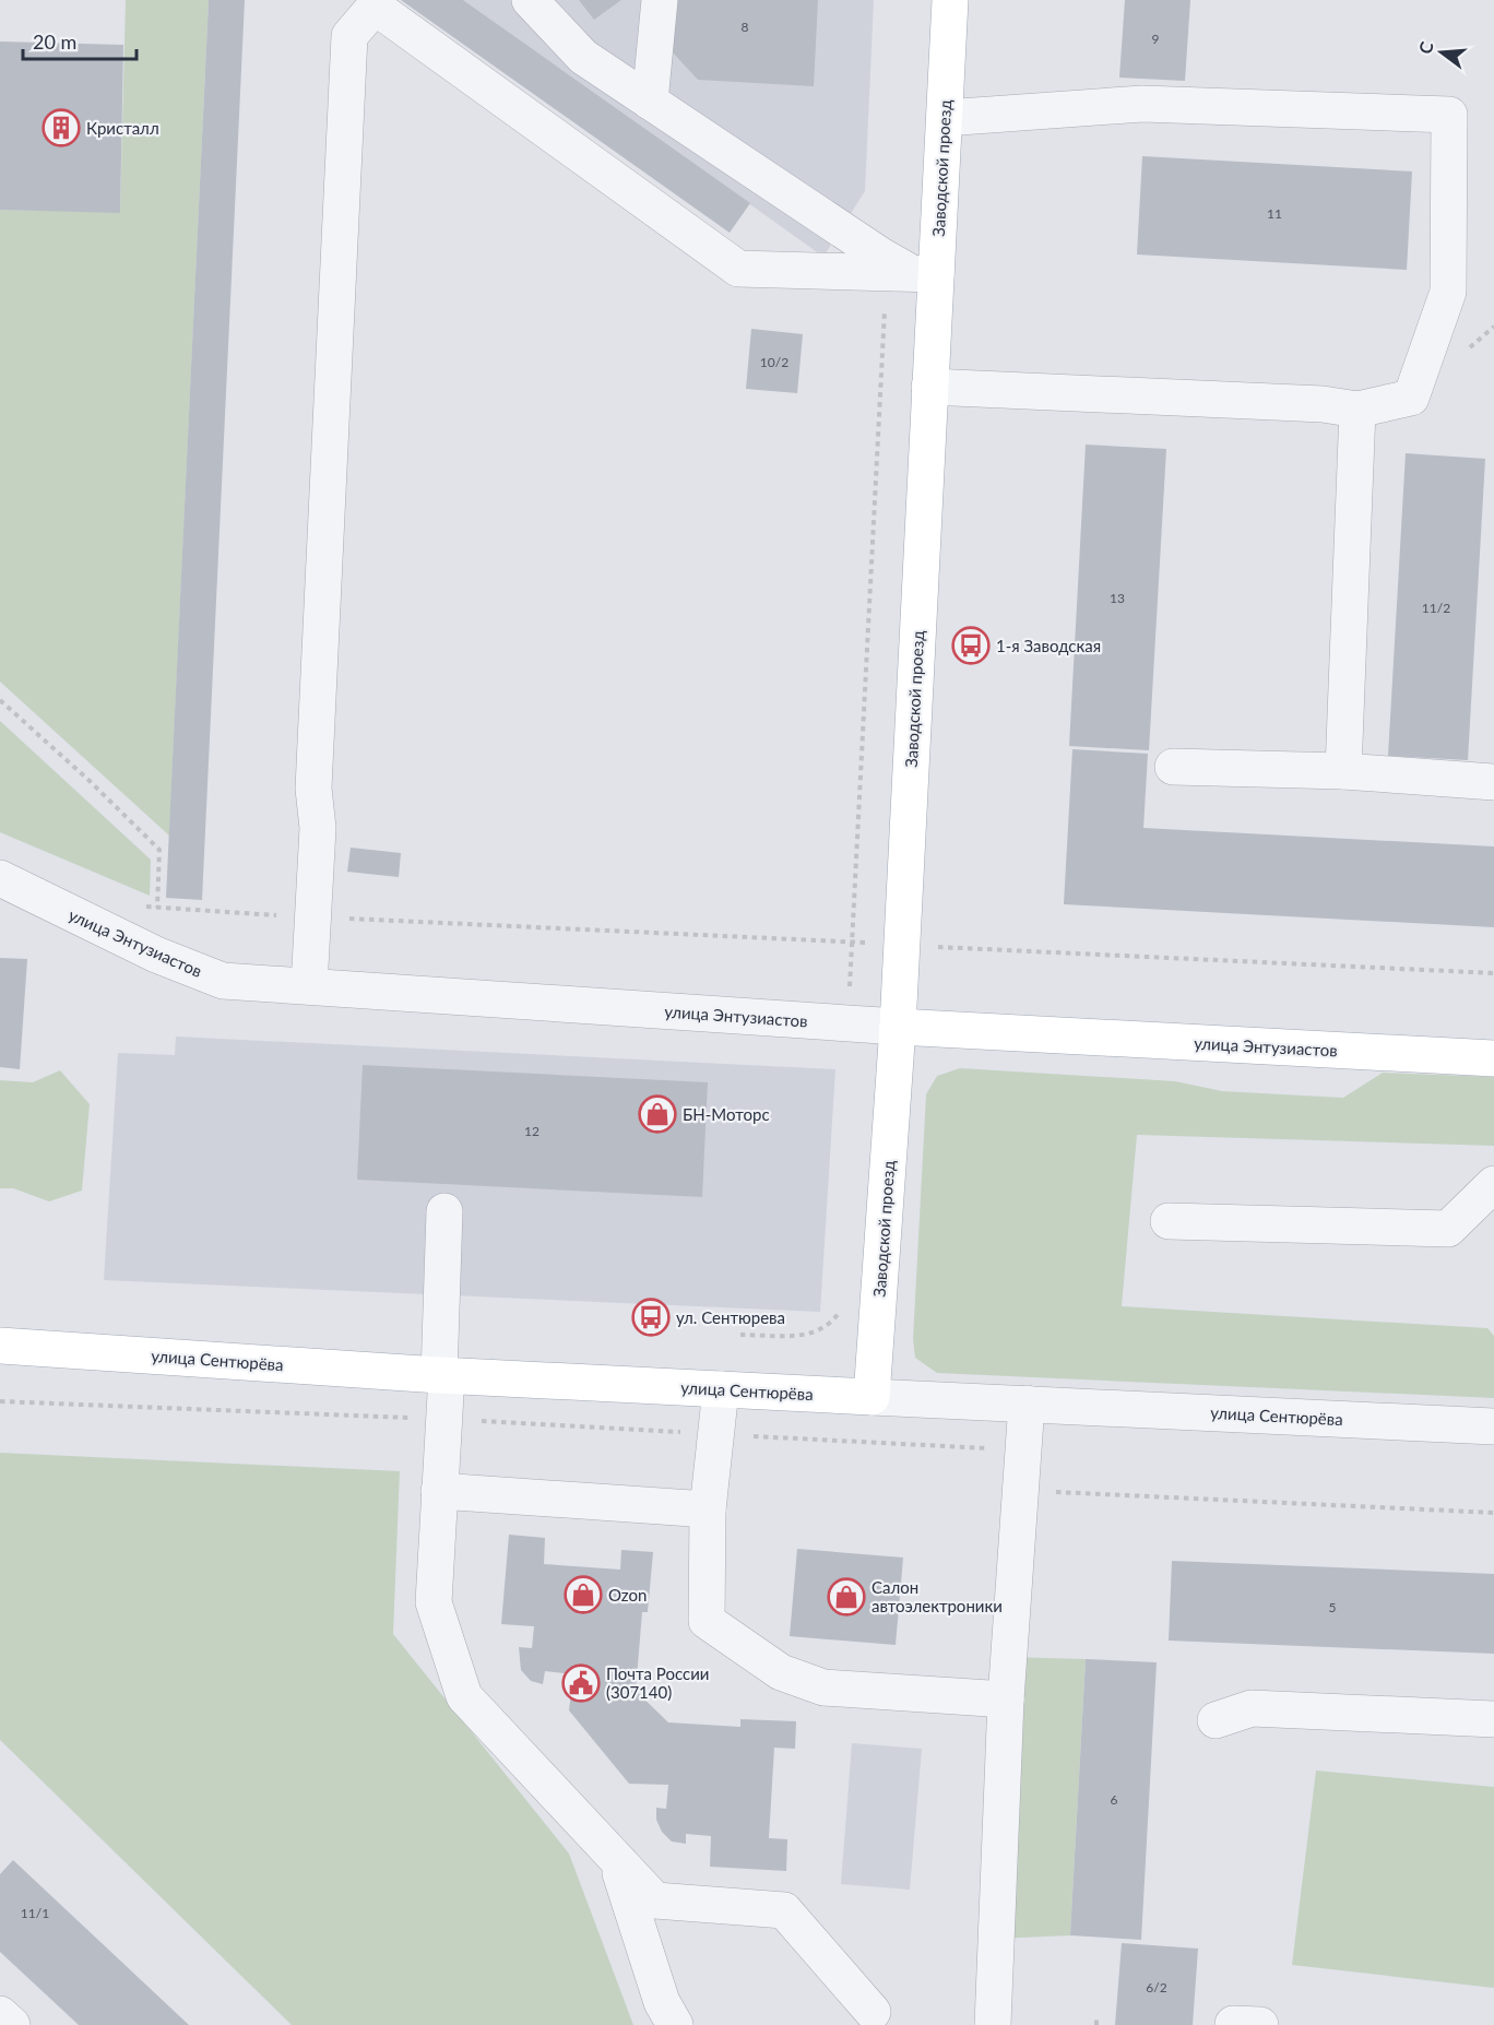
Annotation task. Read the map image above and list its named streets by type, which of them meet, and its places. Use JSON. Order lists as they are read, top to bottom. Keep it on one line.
{"streets":{"main road":["Заводской проезд","улица Энтузиастов","улица Сентюрёва"]},"crossings":[["Заводской проезд","улица Энтузиастов"],["Заводской проезд","улица Сентюрёва"]],"places":{"building":["Кристалл"],"bus stop":["1-я Заводская","ул. Сентюрева"],"shop":["БН-Моторс","Ozon","Салон автоэлектроники"],"public building":["Почта России (307140)"]},"house_numbers":["8","9","11","10/2","13","11/2","12","5","6","11/1","6/2"],"scale_bar":"20 m","north":"left"}
